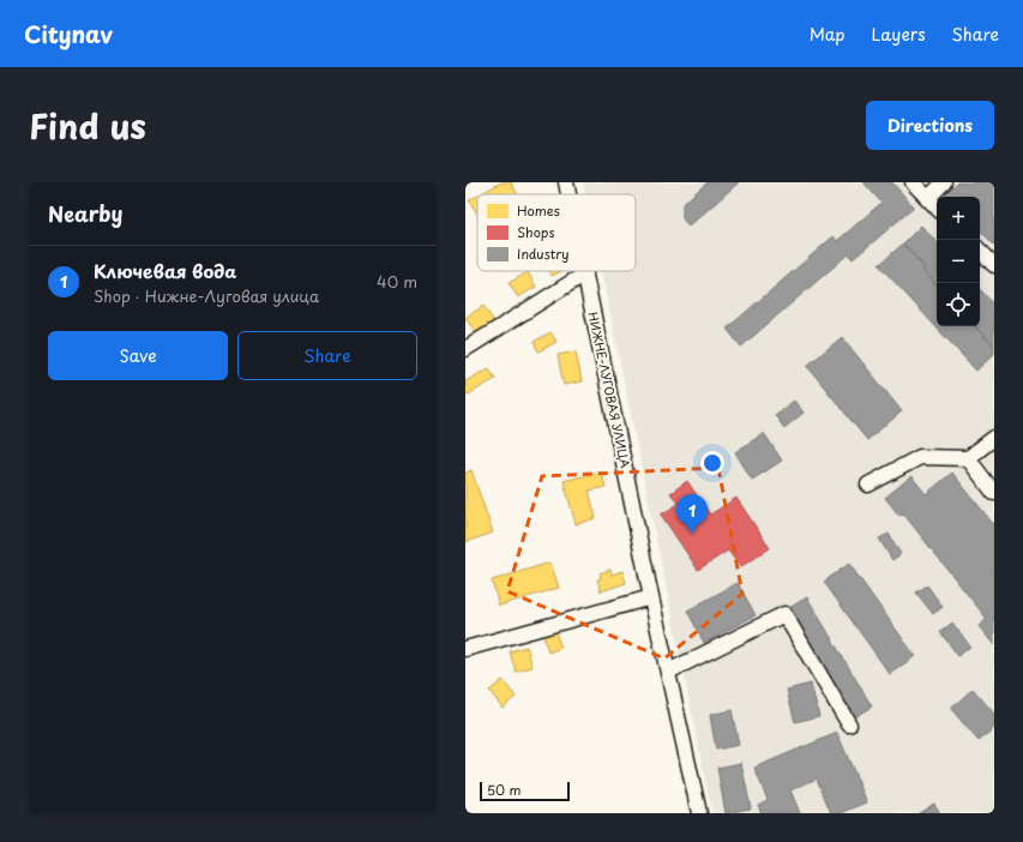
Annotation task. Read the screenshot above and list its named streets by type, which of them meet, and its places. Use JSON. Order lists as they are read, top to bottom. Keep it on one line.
{"streets":{"street":["НИЖНЕ-ЛУГОВАЯ УЛИЦА"]},"legend":["Homes","Shops","Industry"],"scale_bar":"50 m","page":{"header":"Citynav","nav":["Map","Layers","Share"],"title":"Find us","buttons":["Directions",["Save","Share"]],"heading":"Nearby","map_buttons":["+","−"],"list":[{"mark":"1","name":"Ключевая вода","note":"Shop · Нижне-Луговая улица","value":"40 m"}],"pins":"1","scale":"50 m"}}
